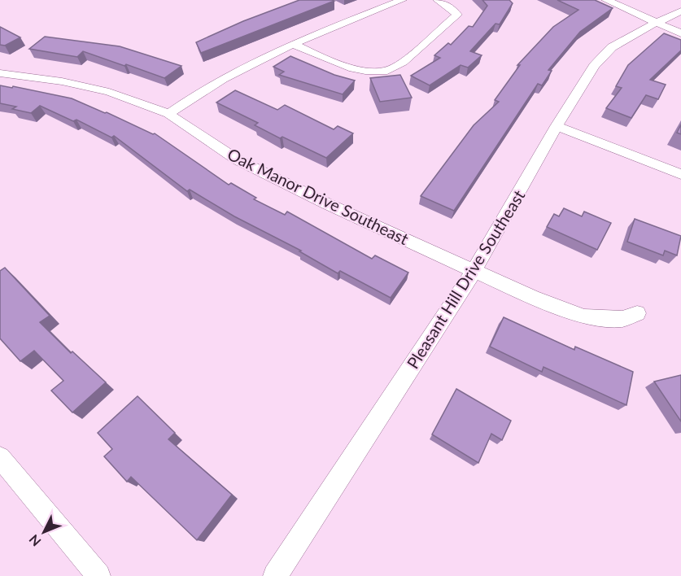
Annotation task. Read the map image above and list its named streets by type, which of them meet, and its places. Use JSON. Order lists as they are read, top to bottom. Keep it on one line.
{"streets":{"street":["Oak Manor Drive Southeast","Pleasant Hill Drive Southeast"]},"crossings":[["Oak Manor Drive Southeast","Pleasant Hill Drive Southeast"]],"north":"bottom left"}
